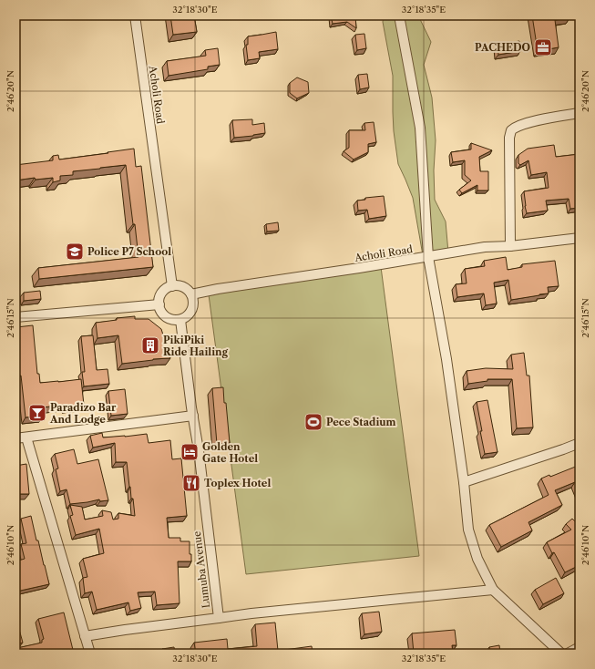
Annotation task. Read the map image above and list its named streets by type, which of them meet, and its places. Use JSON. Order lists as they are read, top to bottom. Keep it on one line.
{"streets":{"street":["Acholi Road","Lumuba Avenue"]},"places":{"office":["PACHEDO"],"school or university":["Police P7 School"],"building":["PikiPiki Ride Hailing"],"bar":["Paradizo Bar And Lodge"],"sports":["Pece Stadium"],"hotel":["Golden Gate Hotel"],"restaurant":["Toplex Hotel"]},"coordinates":["32°18'30\"E","32°18'35\"E","2°46'20\"N","2°46'15\"N","2°46'10\"N"]}
